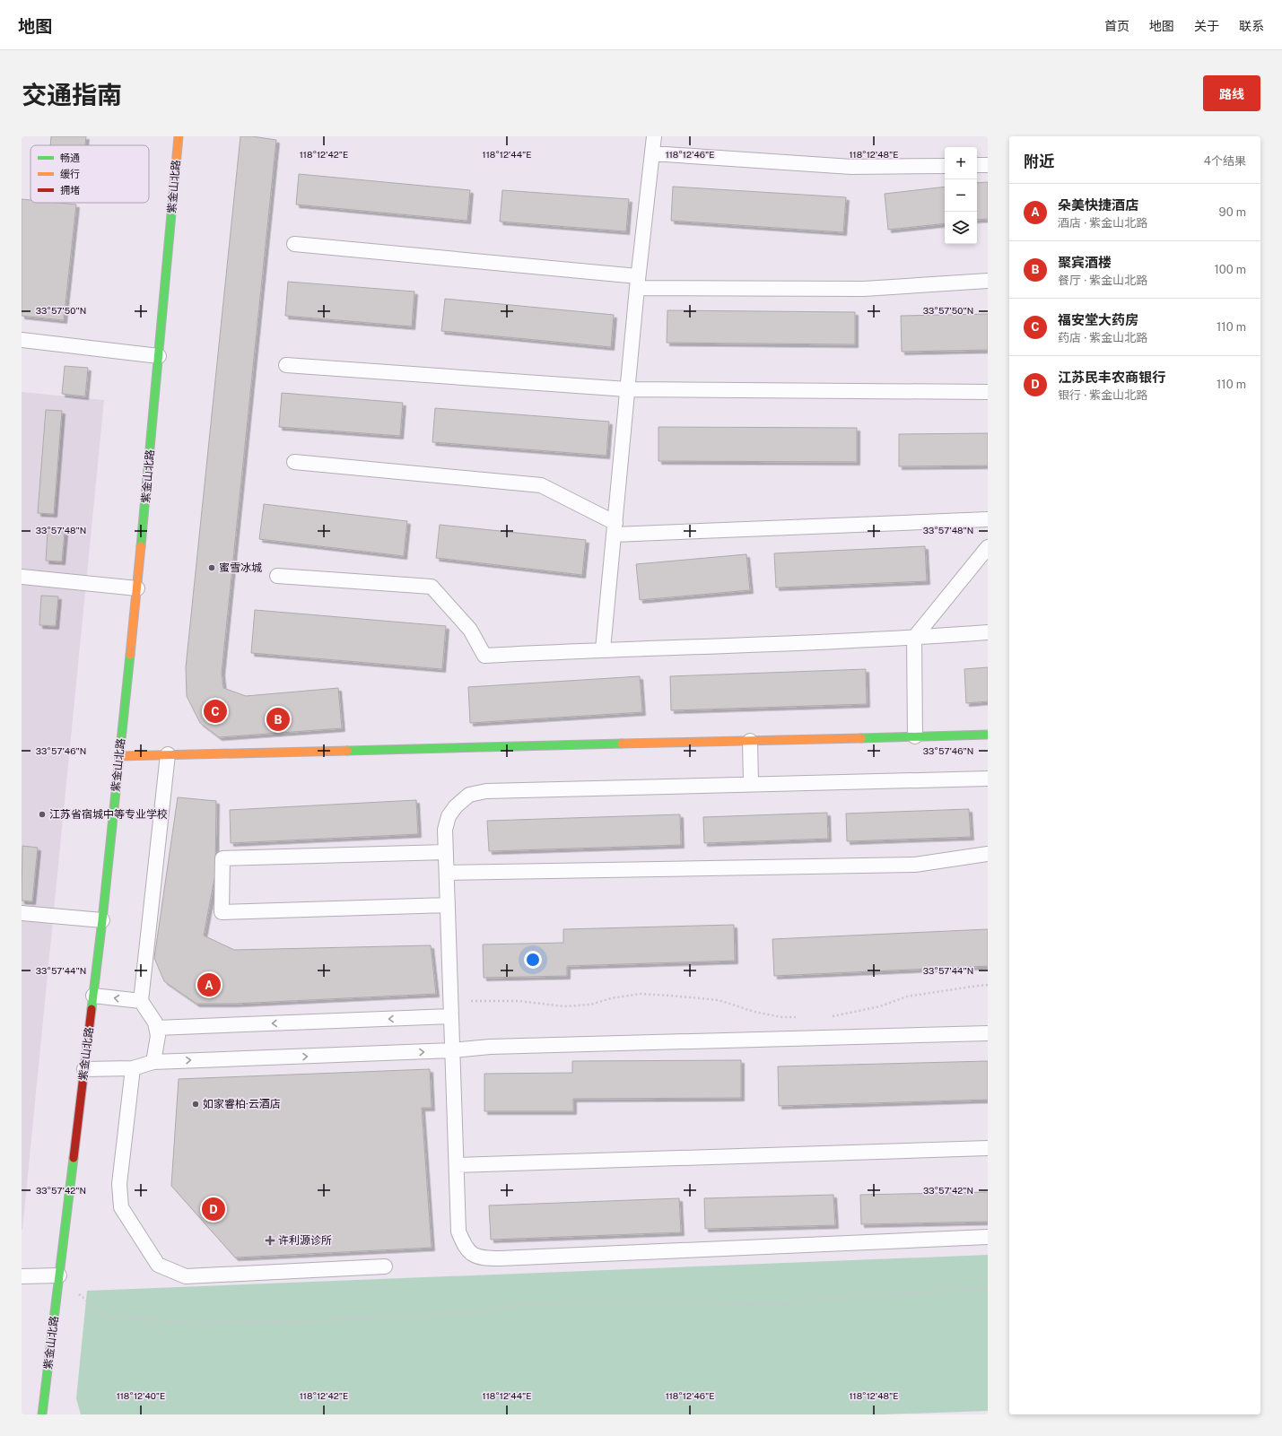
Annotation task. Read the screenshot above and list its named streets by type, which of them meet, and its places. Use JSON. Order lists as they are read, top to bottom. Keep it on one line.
{"streets":{"street":["紫金山北路"]},"places":{"other":["蜜雪冰城","江苏省宿城中等专业学校","如家睿柏·云酒店"],"health":["许利源诊所"]},"legend":["畅通","缓行","拥堵"],"page":{"header":"地图","nav":["首页","地图","关于","联系"],"title":"交通指南","buttons":"路线","heading":["附近","4个结果"],"map_buttons":["+","−"],"list":[{"mark":"A","name":"朵美快捷酒店","note":"酒店 · 紫金山北路","value":"90 m"},{"mark":"B","name":"聚宾酒楼","note":"餐厅 · 紫金山北路","value":"100 m"},{"mark":"C","name":"福安堂大药房","note":"药店 · 紫金山北路","value":"110 m"},{"mark":"D","name":"江苏民丰农商银行","note":"银行 · 紫金山北路","value":"110 m"}],"pins":["C","B","A","D"]},"coordinates":["118°12'42\"E","118°12'44\"E","118°12'46\"E","118°12'48\"E","33°57'50\"N","33°57'48\"N","33°57'46\"N","33°57'44\"N","33°57'42\"N","118°12'40\"E"]}
